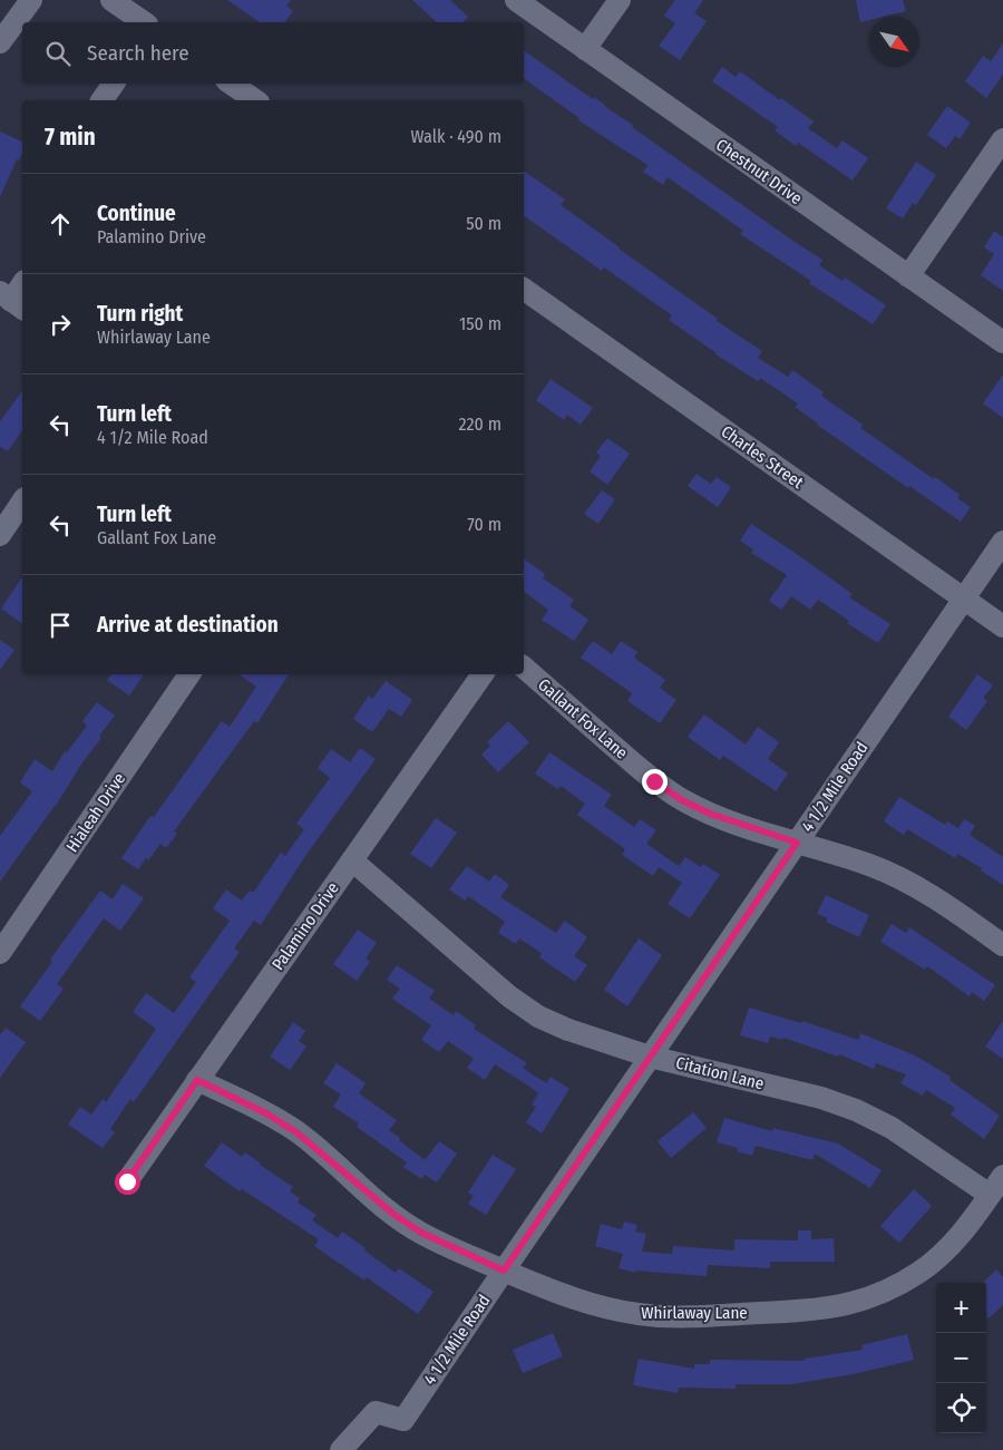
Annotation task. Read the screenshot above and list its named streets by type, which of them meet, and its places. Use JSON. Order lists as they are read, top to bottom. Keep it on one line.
{"streets":{"street":["Chestnut Drive","Charles Street","Gallant Fox Lane","4 1/2 Mile Road","Hialeah Drive","Palamino Drive","Citation Lane","Whirlaway Lane"]},"crossings":[["Charles Street","4 1/2 Mile Road"],["Gallant Fox Lane","4 1/2 Mile Road"],["4 1/2 Mile Road","Citation Lane"],["4 1/2 Mile Road","Whirlaway Lane"],["Palamino Drive","Citation Lane"],["Palamino Drive","Whirlaway Lane"],["Citation Lane","Whirlaway Lane"]],"north":"bottom right","page":{"search":"Search here","heading":["7 min","Walk · 490 m"],"list":[["Continue","Palamino Drive","50 m"],["Turn right","Whirlaway Lane","150 m"],["Turn left","4 1/2 Mile Road","220 m"],["Turn left","Gallant Fox Lane","70 m"],"Arrive at destination"],"map_buttons":["+","−"]}}
